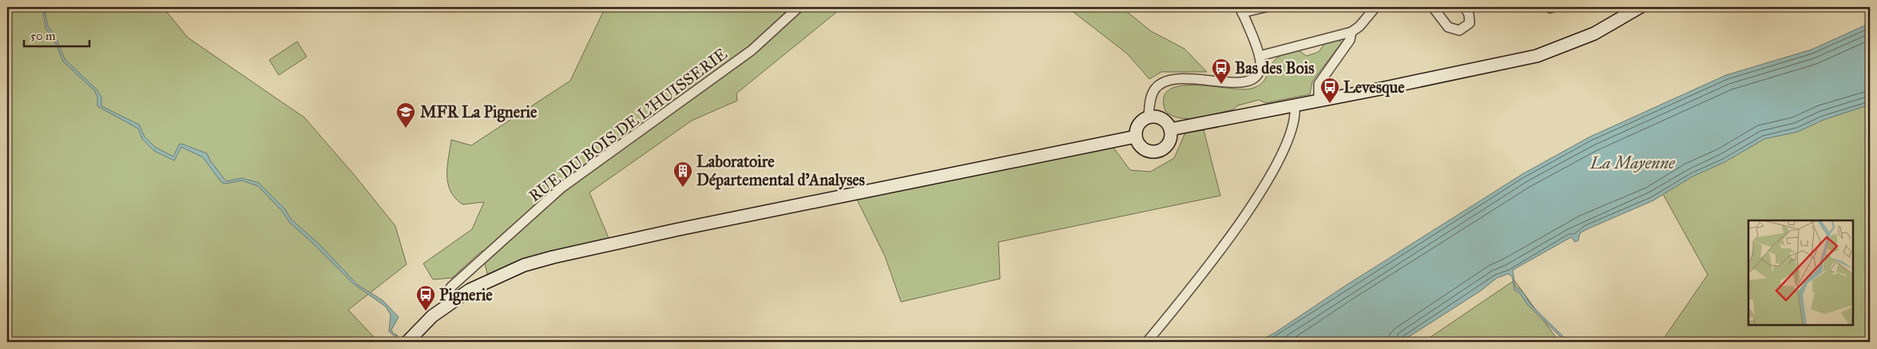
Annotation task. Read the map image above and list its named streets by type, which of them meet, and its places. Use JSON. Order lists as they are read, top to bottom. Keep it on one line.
{"streets":{"street":["RUE DU BOIS DE L'HUISSERIE"]},"water":["La Mayenne"],"places":{"bus stop":["Bas des Bois","Levesque","Pignerie"],"school or university":["MFR La Pignerie"],"building":["Laboratoire Départemental d'Analyses"]},"scale_bar":"50 m"}
